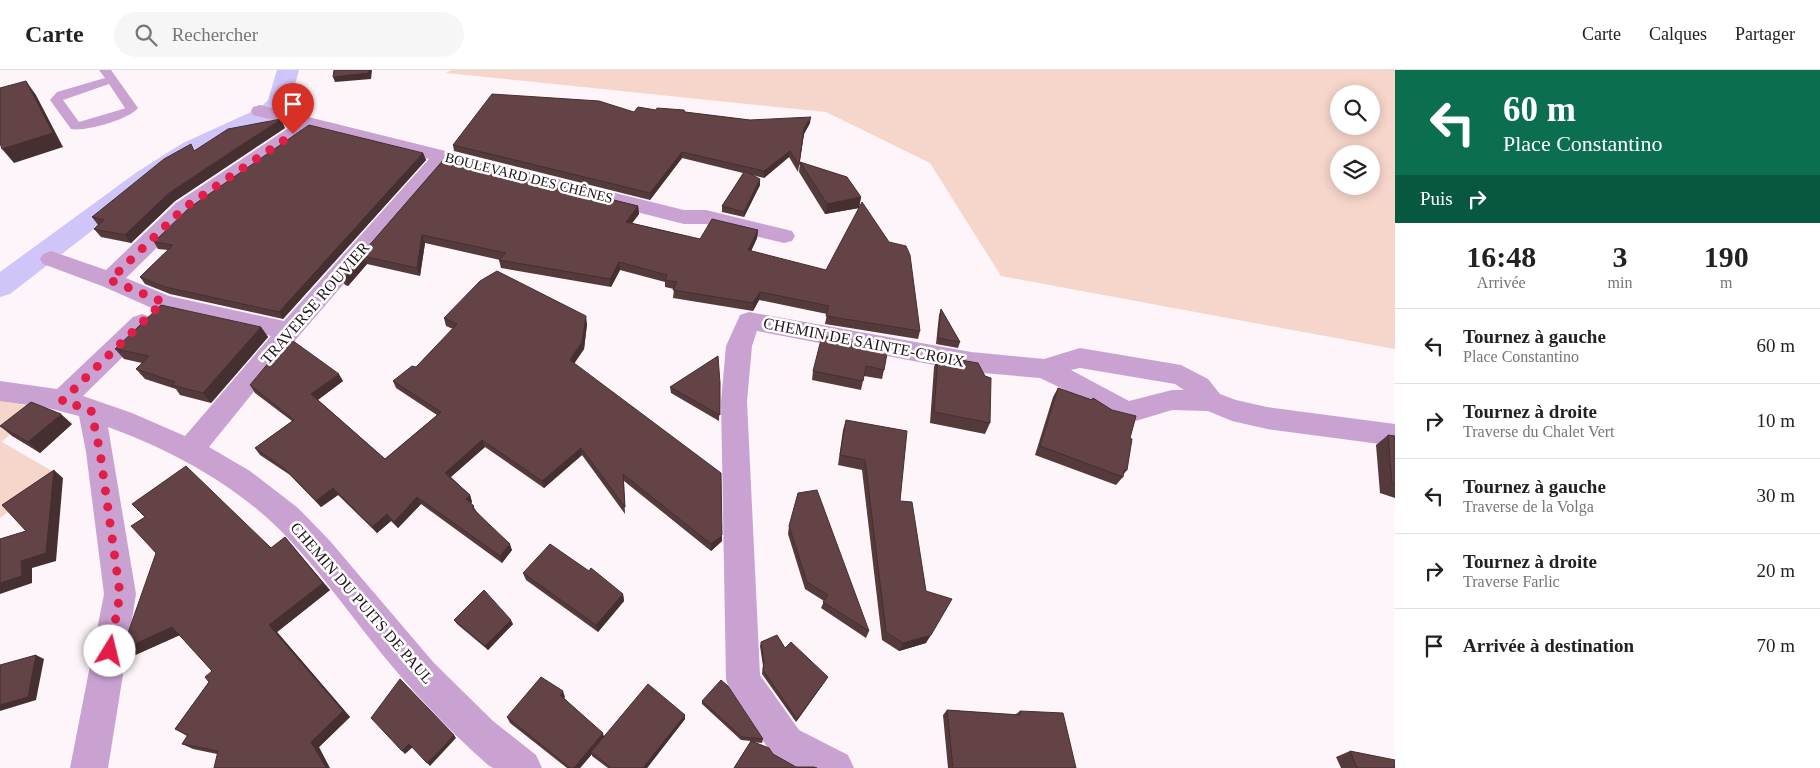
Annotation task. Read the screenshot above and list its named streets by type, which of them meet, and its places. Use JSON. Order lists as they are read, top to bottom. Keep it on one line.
{"streets":{"street":["BOULEVARD DES CHÊNES","TRAVERSE ROUVIER","CHEMIN DE SAINTE-CROIX","CHEMIN DU PUITS DE PAUL"]},"crossings":[["BOULEVARD DES CHÊNES","TRAVERSE ROUVIER"],["TRAVERSE ROUVIER","CHEMIN DU PUITS DE PAUL"]],"page":{"header":"Carte","search":"Rechercher","nav":["Carte","Calques","Partager"],"turn":["60 m","Place Constantino"],"then":"Puis","eta":["16:48","Arrivée","3","min","190","m"],"list":[{"name":"Tournez à gauche","note":"Place Constantino","value":"60 m"},{"name":"Tournez à droite","note":"Traverse du Chalet Vert","value":"10 m"},{"name":"Tournez à gauche","note":"Traverse de la Volga","value":"30 m"},{"name":"Tournez à droite","note":"Traverse Farlic","value":"20 m"},{"name":"Arrivée à destination","value":"70 m"}]}}
